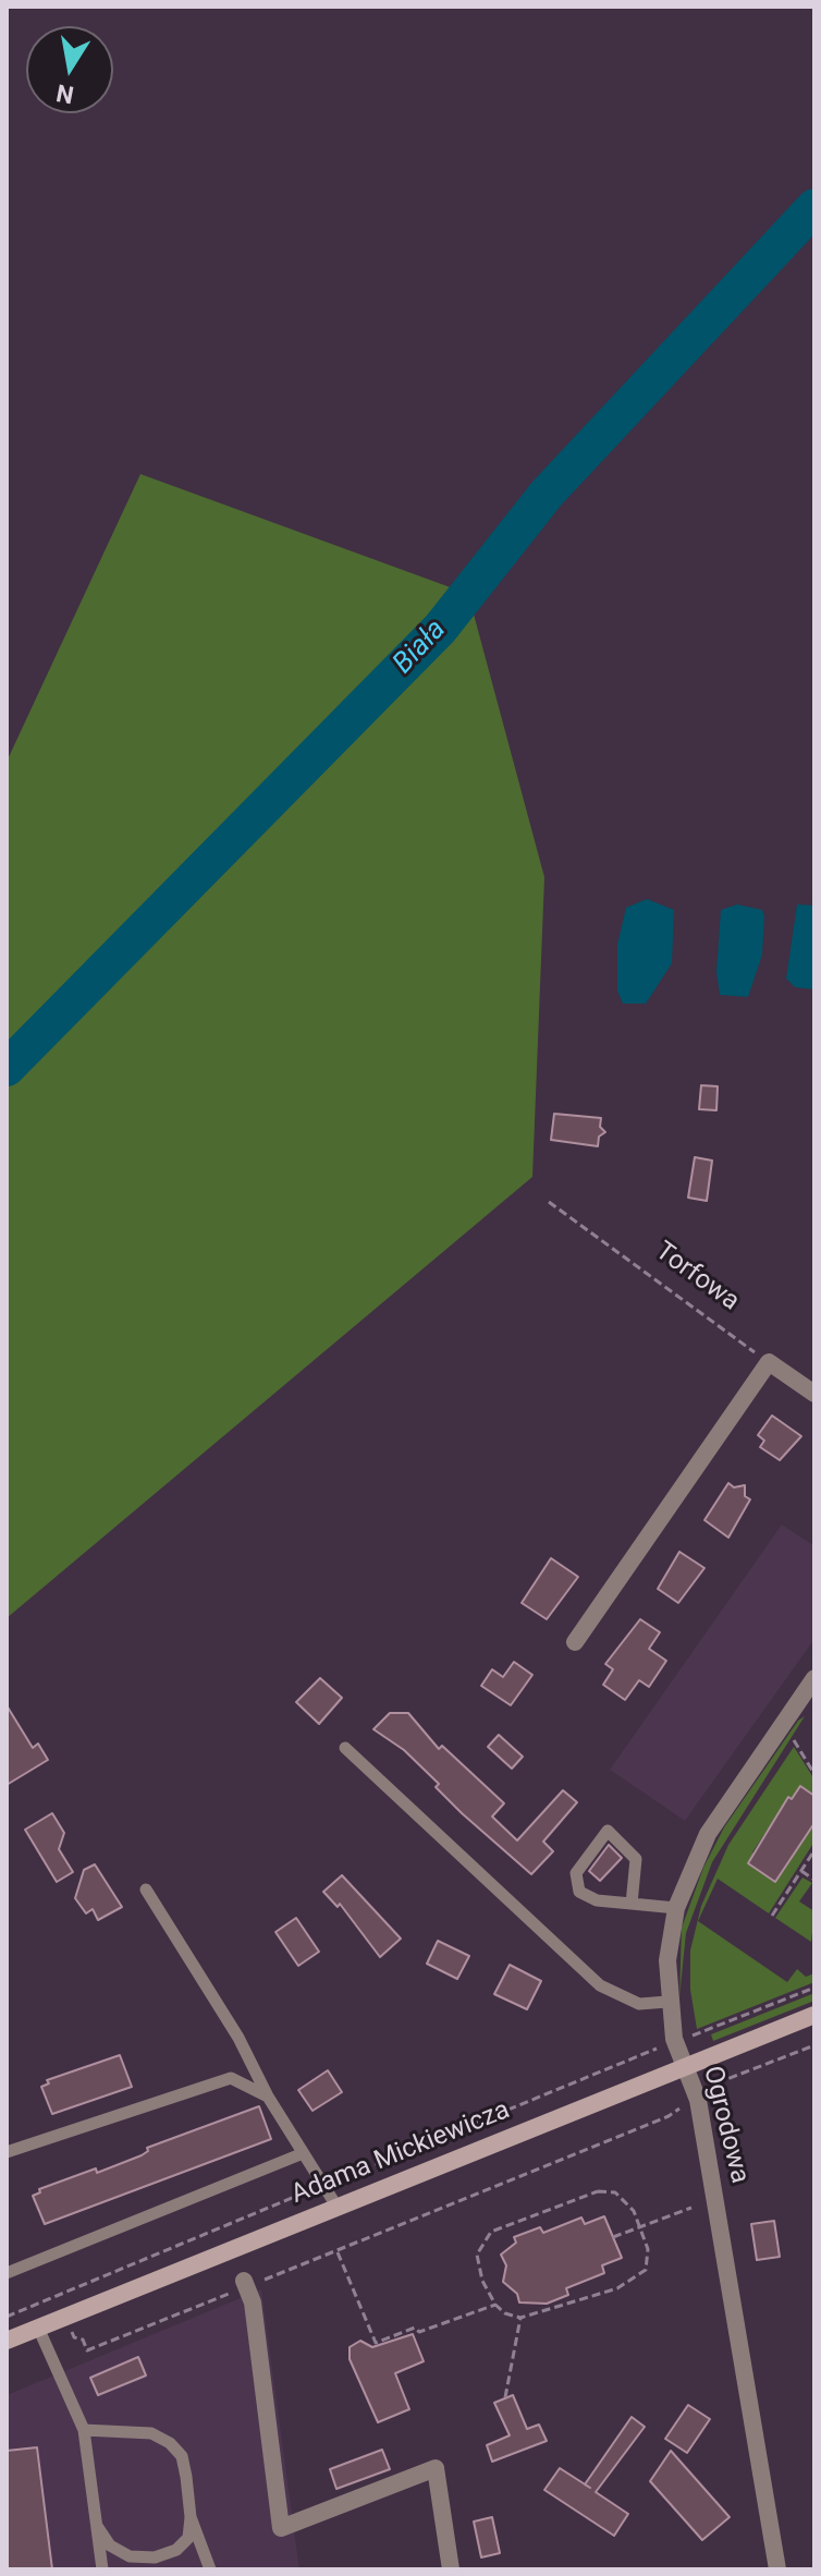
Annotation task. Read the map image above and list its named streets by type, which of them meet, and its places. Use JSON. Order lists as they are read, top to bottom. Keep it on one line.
{"streets":{"main road":["Adama Mickiewicza"],"street":["Ogrodowa"],"path":["Torfowa"]},"crossings":[["Ogrodowa","Adama Mickiewicza"]],"water":["Biała"],"north":"bottom"}
